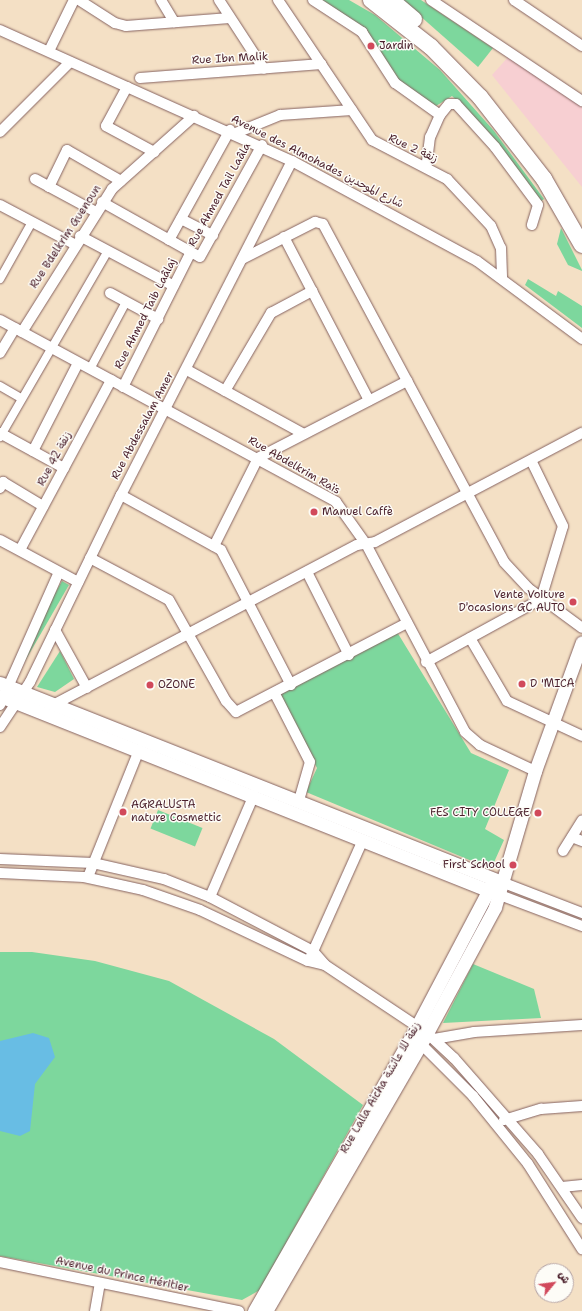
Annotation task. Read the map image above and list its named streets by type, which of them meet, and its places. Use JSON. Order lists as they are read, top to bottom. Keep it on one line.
{"streets":{"street":["Rue Ibn Malik","Rue 2 زنقة","Avenue des Almohades شارع الموحدين","Rue Ahmed Tail Laâla","Rue Bdelkrim Guenoun","Rue Ahmed Taib Laâlaj","Rue Abdessalam Amer","Rue 42 زنقة","Rue Abdelkrim Raïs","Rue Lalla Aicha زنقة للا عائشة","Avenue du Prince Héritier"]},"crossings":[["Rue Ibn Malik","Rue 2 زنقة"],["Rue 2 زنقة","Avenue des Almohades شارع الموحدين"],["Avenue des Almohades شارع الموحدين","Rue Ahmed Tail Laâla"],["Avenue des Almohades شارع الموحدين","Rue Bdelkrim Guenoun"],["Avenue des Almohades شارع الموحدين","Rue Abdessalam Amer"],["Rue Ahmed Tail Laâla","Rue Ahmed Taib Laâlaj"],["Rue Bdelkrim Guenoun","Rue Abdelkrim Raïs"],["Rue Ahmed Taib Laâlaj","Rue Abdelkrim Raïs"],["Rue Abdessalam Amer","Rue Abdelkrim Raïs"],["Rue 42 زنقة","Rue Abdelkrim Raïs"],["Rue Abdelkrim Raïs","Rue Lalla Aicha زنقة للا عائشة"]],"places":["Jardin","Manuel Caffè","Vente Voiture D'ocasions GC AUTO","D 'MICA","OZONE","AGRALUSTA nature Cosmettic","FES CITY COLLEGE","First School"],"north":"top right"}
